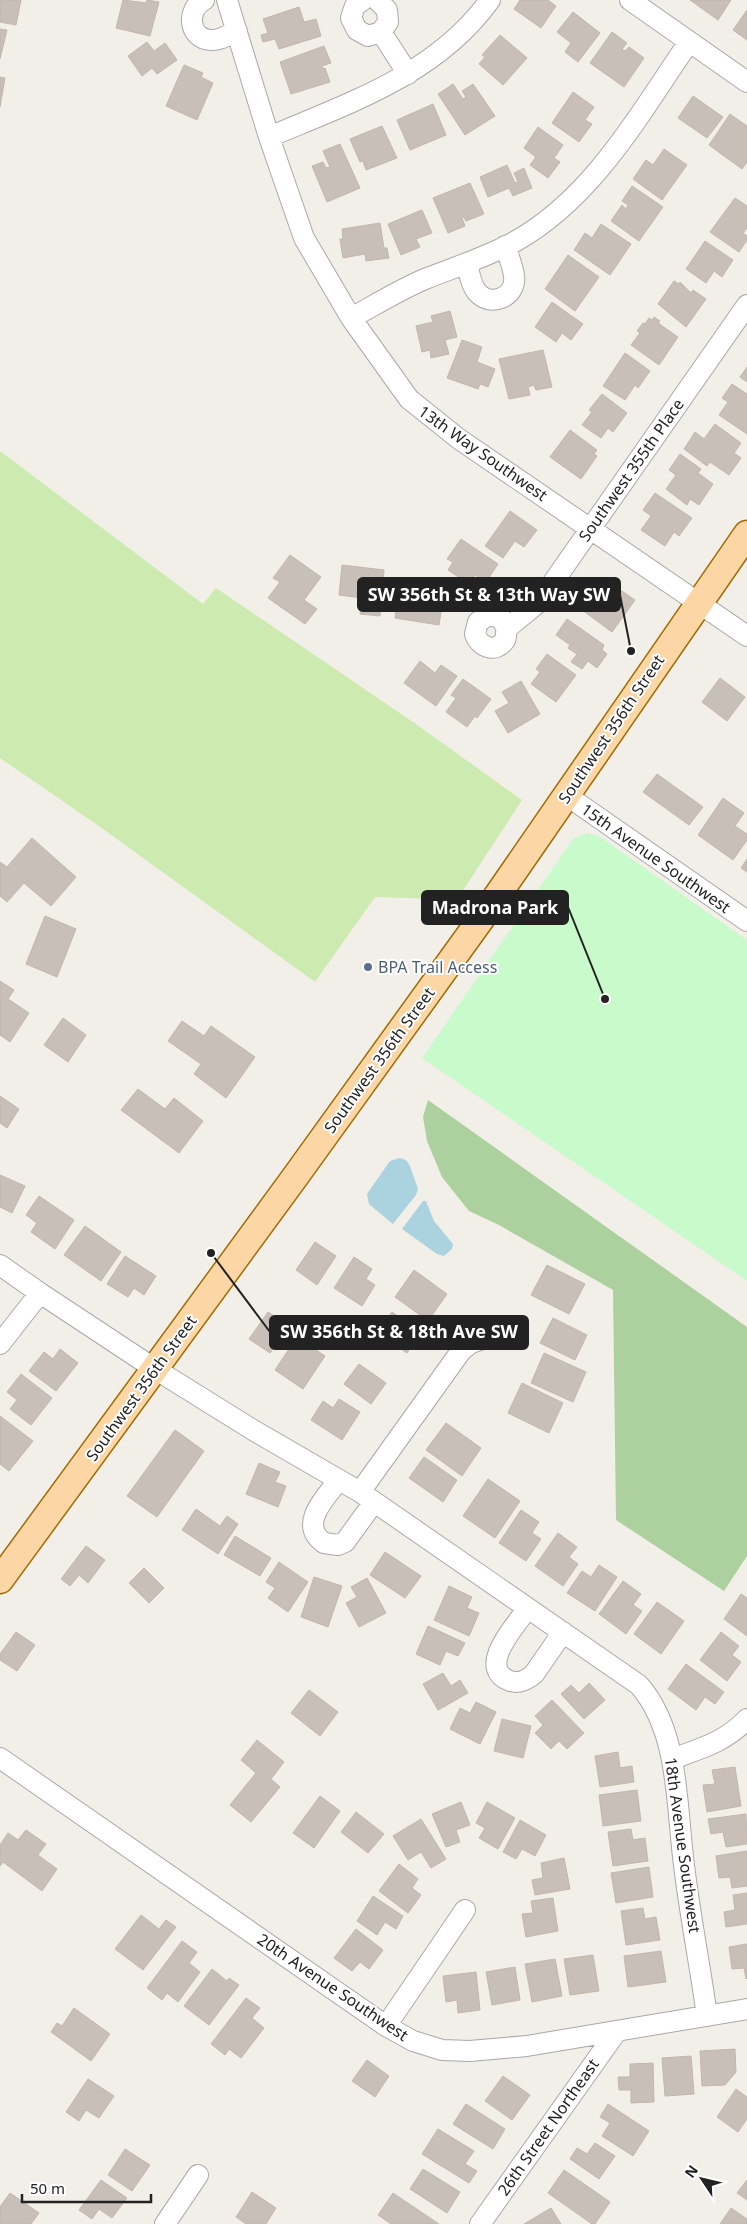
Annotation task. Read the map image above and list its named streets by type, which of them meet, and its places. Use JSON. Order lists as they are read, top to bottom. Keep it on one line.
{"streets":{"main road":["Southwest 356th Street"],"street":["13th Way Southwest","Southwest 355th Place","15th Avenue Southwest","18th Avenue Southwest","20th Avenue Southwest","26th Street Northeast"]},"crossings":[["13th Way Southwest","Southwest 355th Place"],["13th Way Southwest","Southwest 356th Street"],["Southwest 356th Street","15th Avenue Southwest"],["Southwest 356th Street","18th Avenue Southwest"],["18th Avenue Southwest","20th Avenue Southwest"],["20th Avenue Southwest","26th Street Northeast"]],"places":["SW 356th St & 13th Way SW","BPA Trail Access","Madrona Park","SW 356th St & 18th Ave SW"],"scale_bar":"50 m","north":"top left"}
